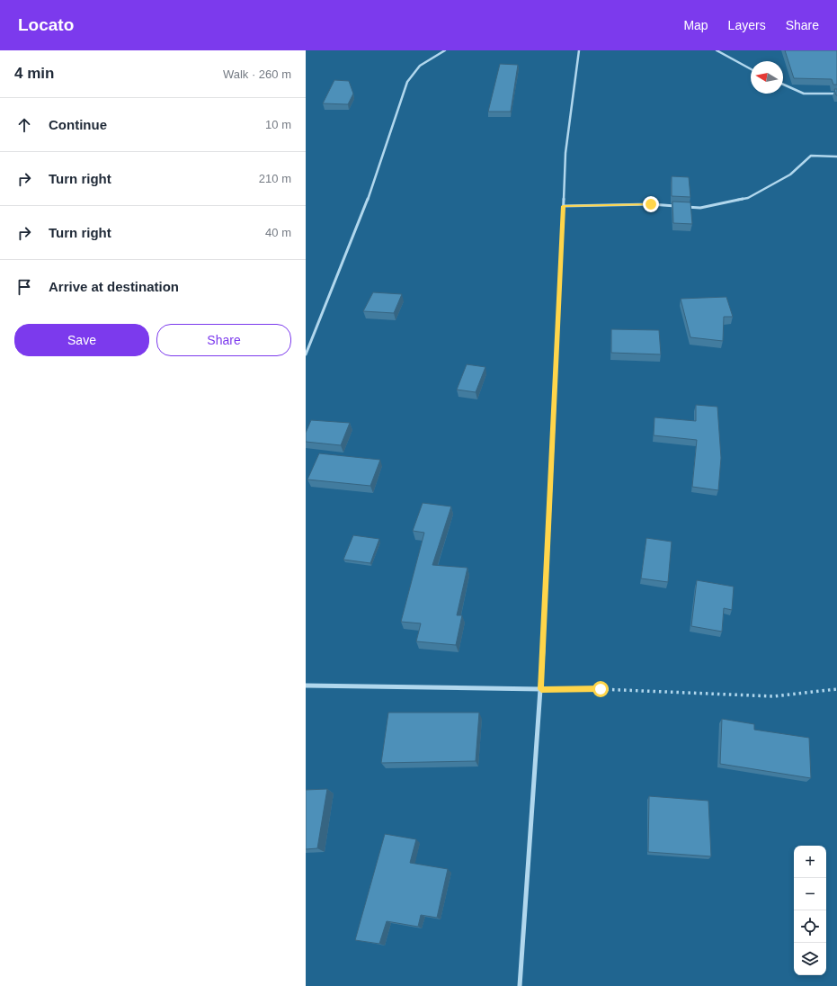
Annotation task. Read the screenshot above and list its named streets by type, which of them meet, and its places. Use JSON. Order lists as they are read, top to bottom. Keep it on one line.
{"north":"left","page":{"header":"Locato","nav":["Map","Layers","Share"],"heading":["4 min","Walk · 260 m"],"list":[["Continue","10 m"],["Turn right","210 m"],["Turn right","40 m"],"Arrive at destination"],"buttons":["Save","Share"],"map_buttons":["+","−"]}}
